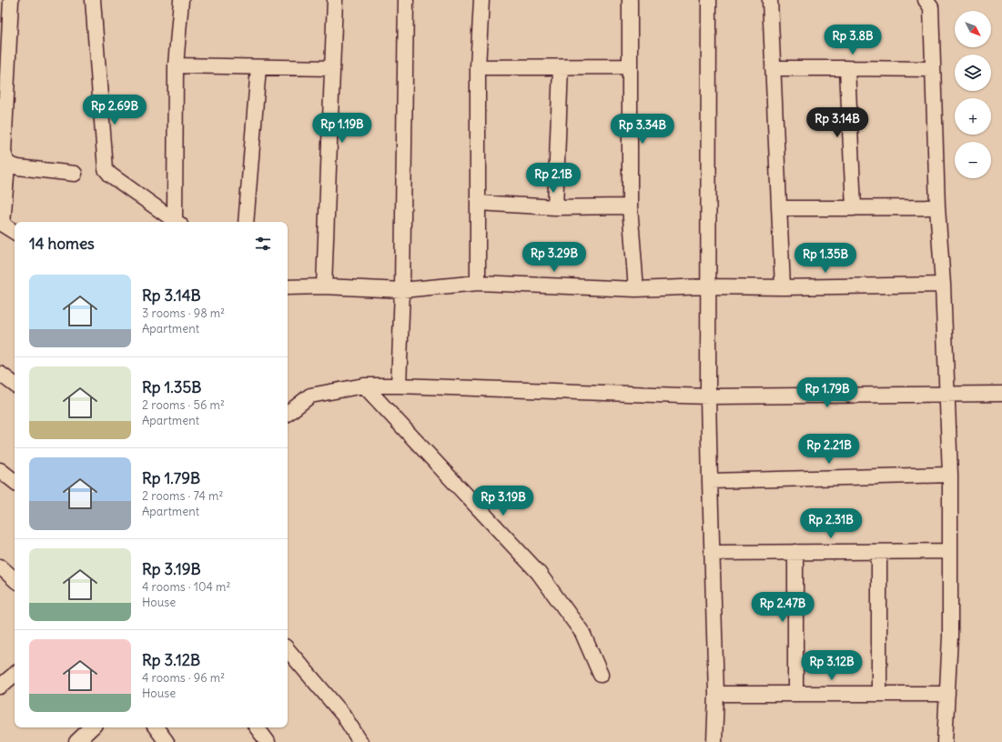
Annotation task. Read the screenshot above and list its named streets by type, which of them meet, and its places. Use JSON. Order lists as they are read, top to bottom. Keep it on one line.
{"north":"bottom right","page":{"map_buttons":["+","−"],"price":["Rp 3.8B","Rp 2.69B","Rp 3.14B","Rp 1.19B","Rp 3.34B","Rp 2.1B","Rp 3.29B","Rp 1.35B","Rp 1.79B","Rp 2.21B","Rp 3.19B","Rp 2.31B","Rp 2.47B","Rp 3.12B"],"heading":"14 homes","list":[{"name":"Rp 3.14B","note":"3 rooms · 98 m² · Apartment"},{"name":"Rp 1.35B","note":"2 rooms · 56 m² · Apartment"},{"name":"Rp 1.79B","note":"2 rooms · 74 m² · Apartment"},{"name":"Rp 3.19B","note":"4 rooms · 104 m² · House"},{"name":"Rp 3.12B","note":"4 rooms · 96 m² · House"}]}}
